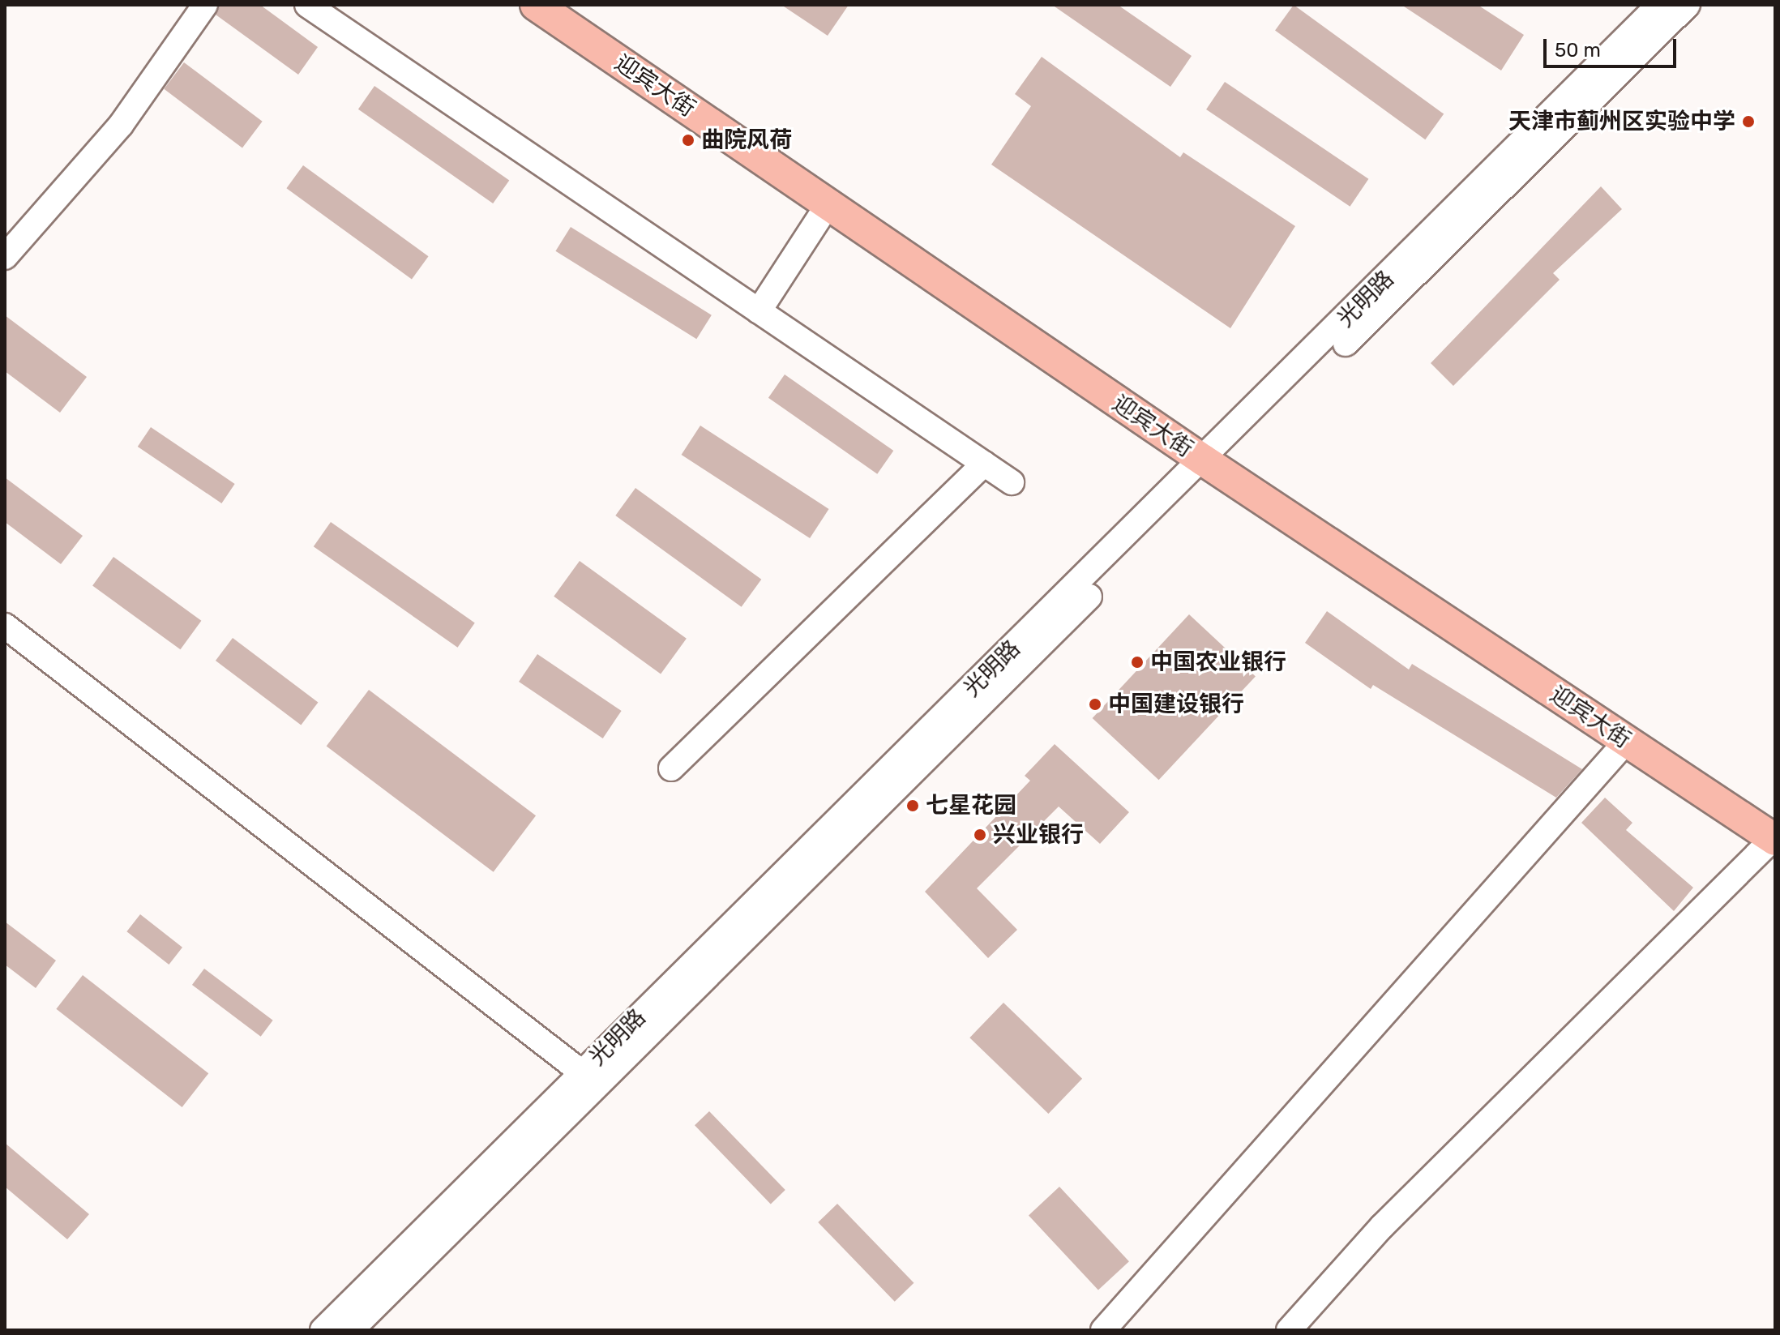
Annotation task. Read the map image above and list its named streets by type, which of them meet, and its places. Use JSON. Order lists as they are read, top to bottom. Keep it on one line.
{"streets":{"main road":["迎宾大街"],"street":["光明路"]},"crossings":[["迎宾大街","光明路"]],"places":["天津市蓟州区实验中学","曲院风荷","中国农业银行","中国建设银行","七星花园","兴业银行"],"scale_bar":"50 m"}
